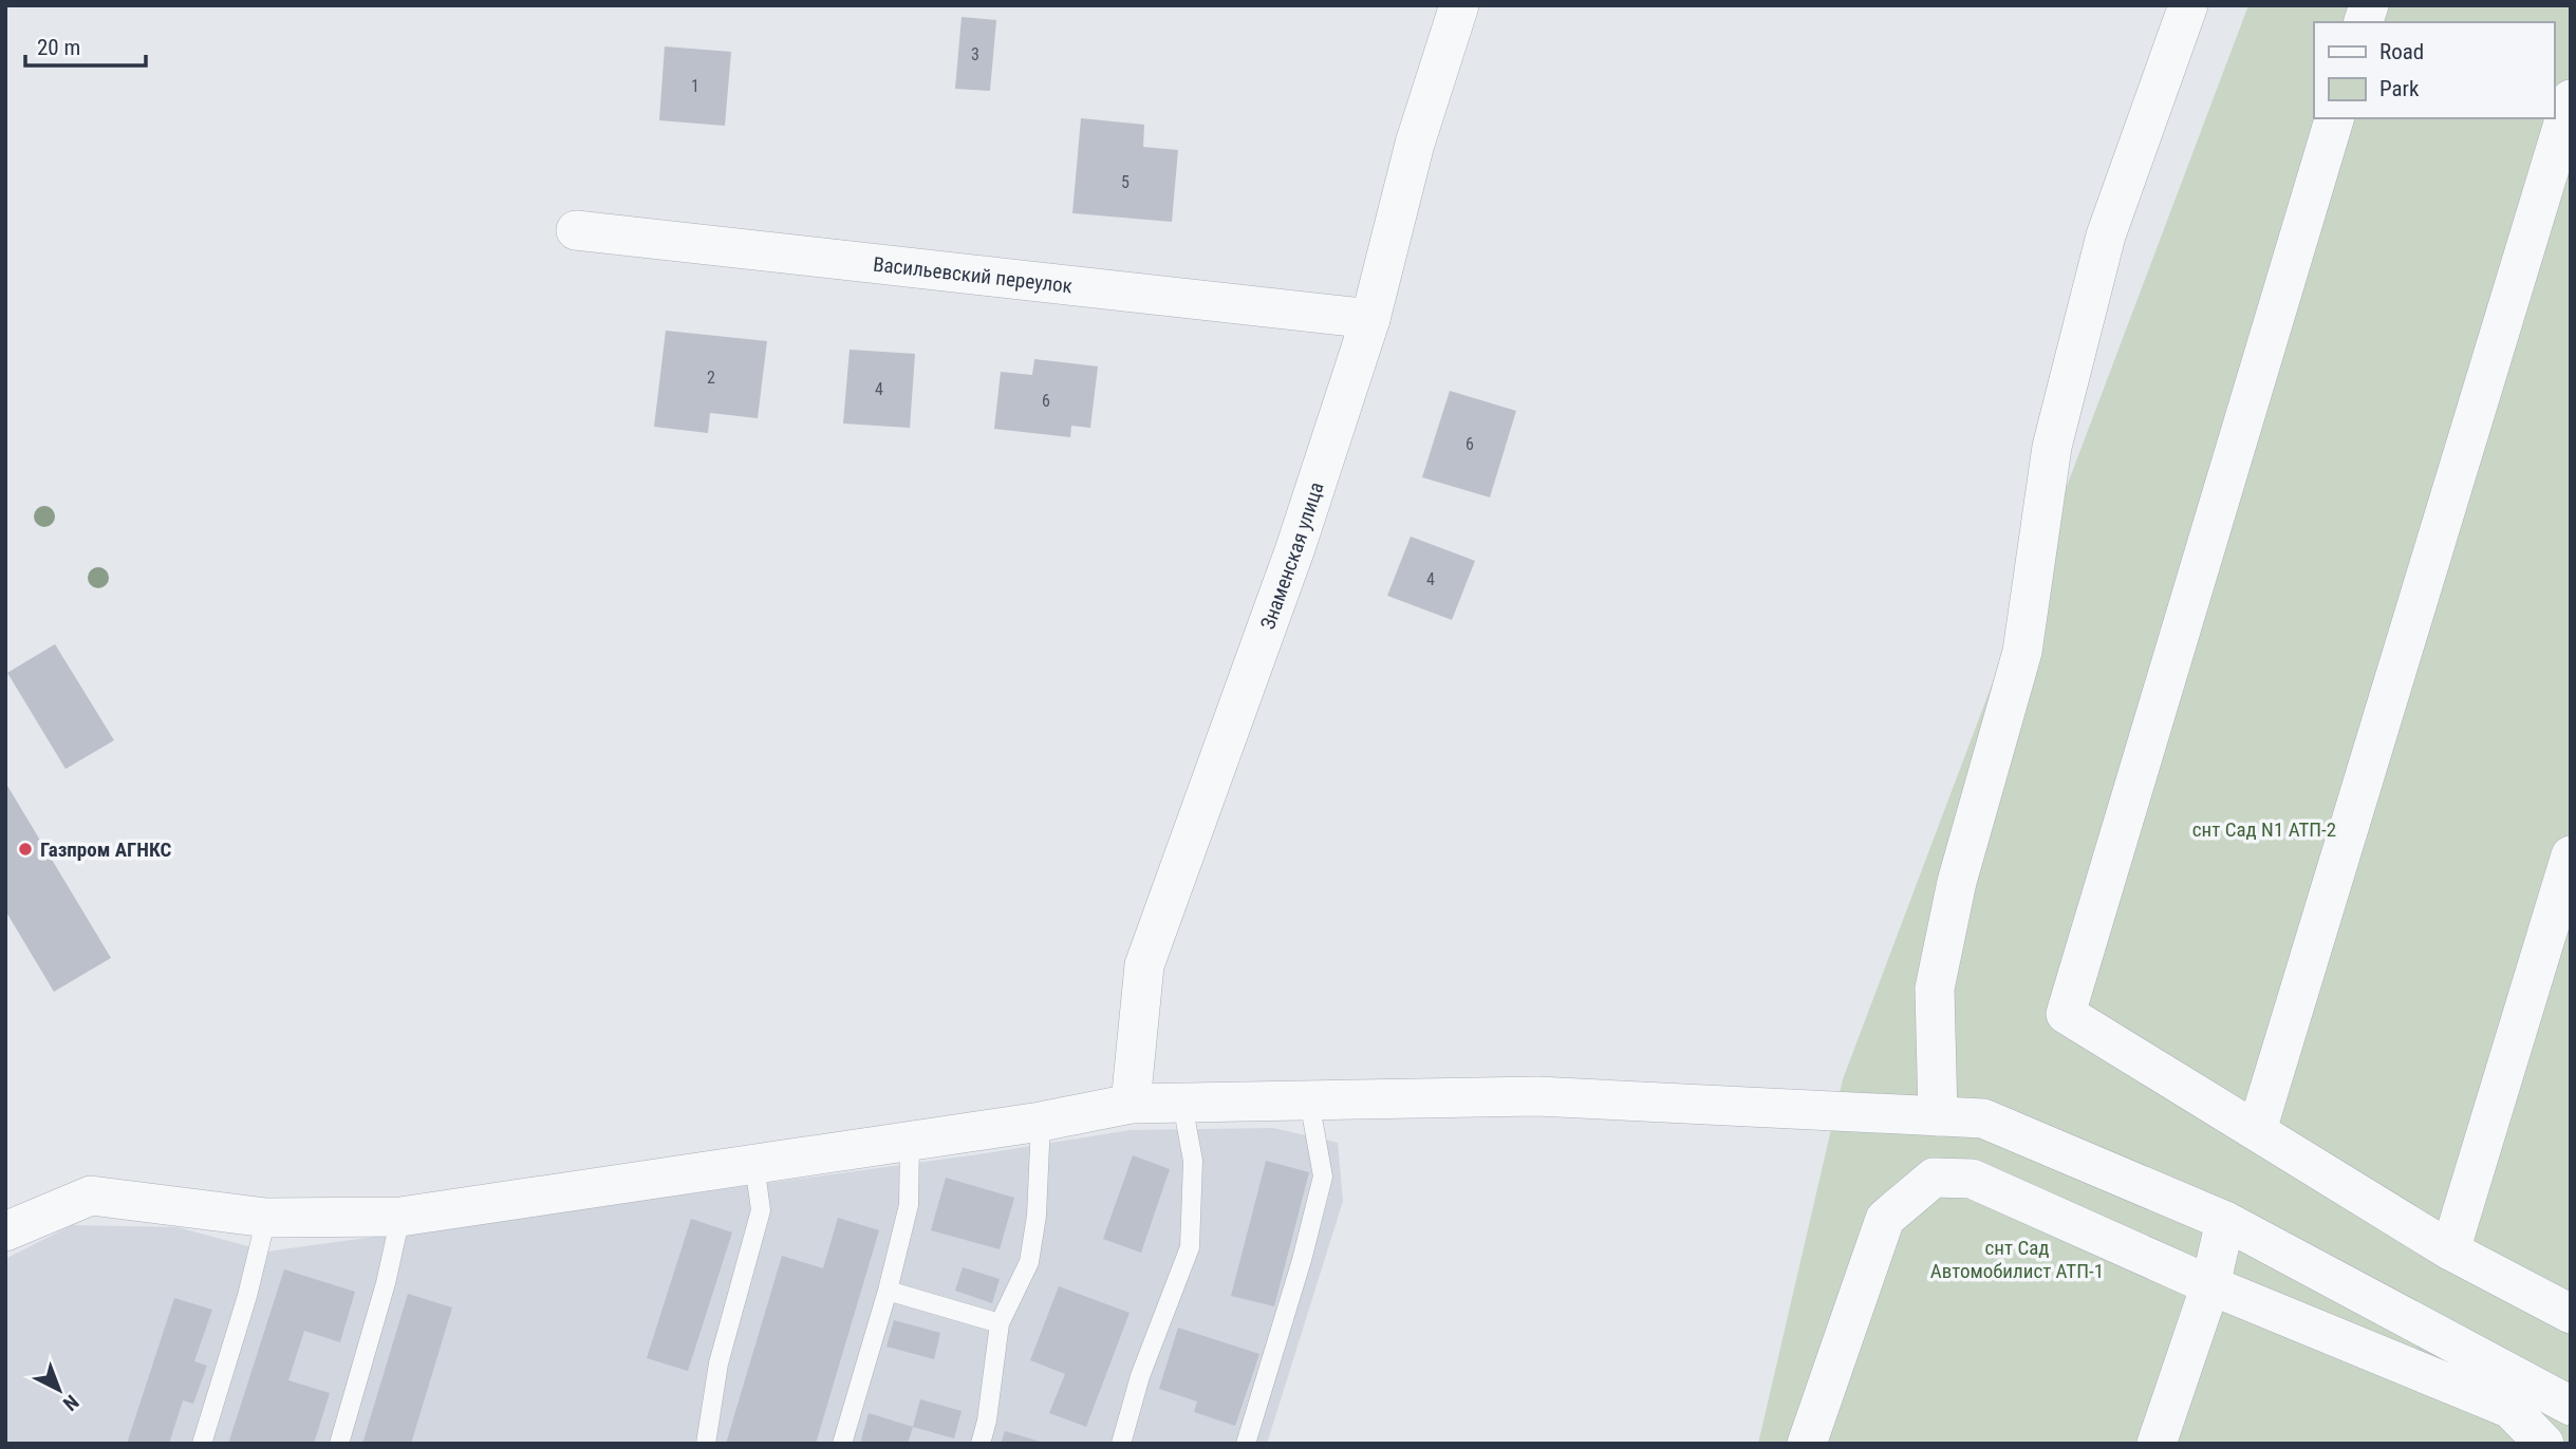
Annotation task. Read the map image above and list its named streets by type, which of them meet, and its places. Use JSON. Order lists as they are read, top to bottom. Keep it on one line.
{"streets":{"street":["Васильевский переулок","Знаменская улица"]},"crossings":[["Васильевский переулок","Знаменская улица"]],"parks":["снт Сад N1 АТП-2","снт Сад Автомобилист АТП-1"],"places":["Газпром АГНКС"],"house_numbers":["3","1","5","2","4","6","6","4"],"legend":["Road","Park"],"scale_bar":"20 m","north":"bottom right"}
